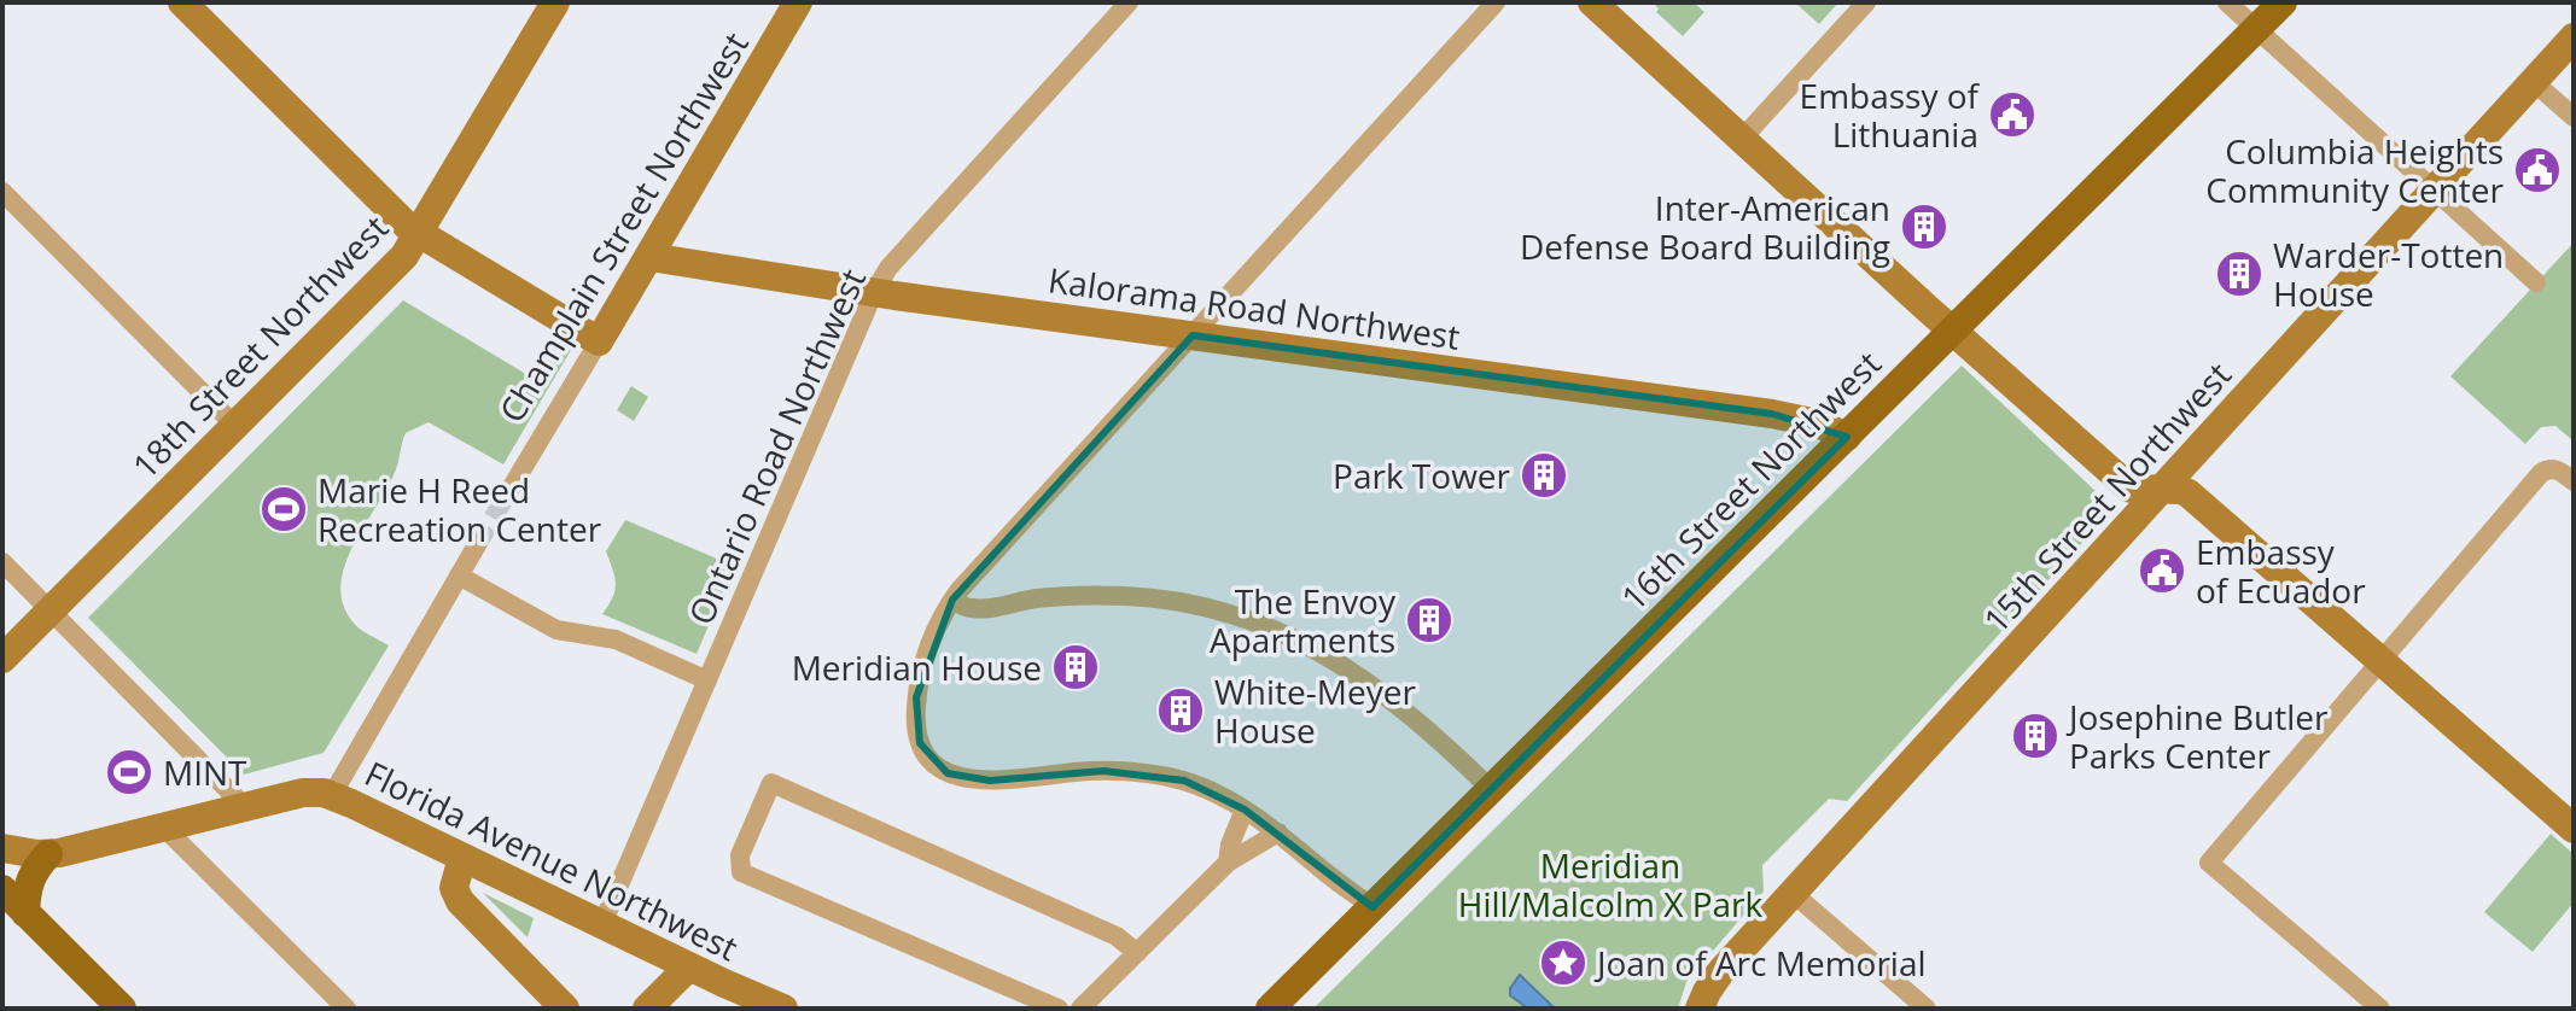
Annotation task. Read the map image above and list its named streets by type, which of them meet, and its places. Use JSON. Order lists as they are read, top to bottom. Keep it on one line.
{"streets":{"main road":["16th Street Northwest"],"street":["Champlain Street Northwest","Kalorama Road Northwest","18th Street Northwest","Ontario Road Northwest","15th Street Northwest","Florida Avenue Northwest"]},"crossings":[["Champlain Street Northwest","Kalorama Road Northwest"],["Kalorama Road Northwest","Ontario Road Northwest"],["Kalorama Road Northwest","16th Street Northwest"],["Ontario Road Northwest","Florida Avenue Northwest"]],"parks":["Meridian Hill/Malcolm X Park"],"places":{"public building":["Embassy of Lithuania","Columbia Heights Community Center","Embassy of Ecuador"],"building":["Inter-American Defense Board Building","Warder-Totten House","Park Tower","The Envoy Apartments","Meridian House","White-Meyer House","Josephine Butler Parks Center"],"sports":["Marie H Reed Recreation Center","MINT"],"place":["Joan of Arc Memorial"]}}
